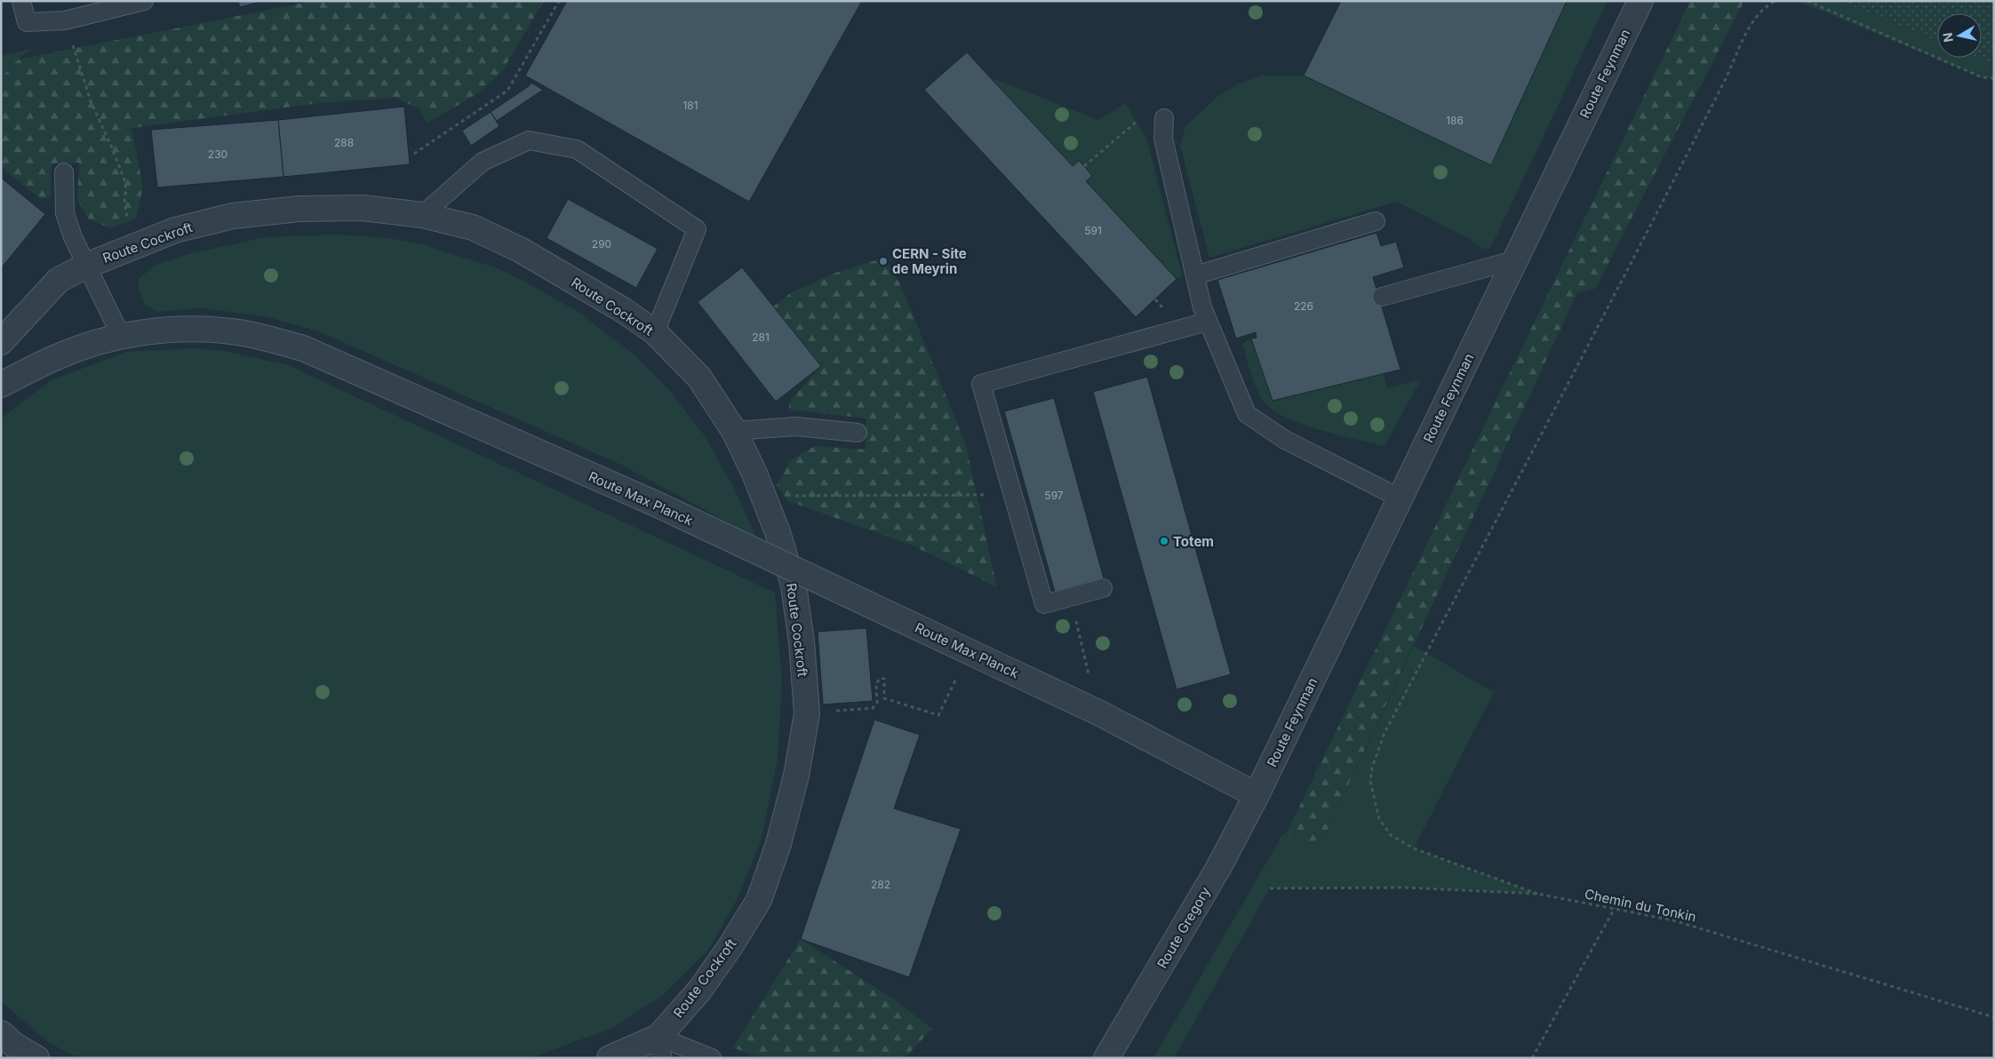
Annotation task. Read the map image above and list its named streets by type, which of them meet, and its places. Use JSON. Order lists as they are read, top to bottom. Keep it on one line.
{"streets":{"street":["Route Feynman","Route Cockroft","Route Max Planck","Route Gregory"],"path":["Chemin du Tonkin"]},"crossings":[["Route Feynman","Route Max Planck"],["Route Feynman","Route Gregory"],["Route Max Planck","Route Gregory"]],"places":["CERN - Site de Meyrin","Totem"],"house_numbers":["181","186","288","230","591","290","226","281","597","282"],"north":"left"}
